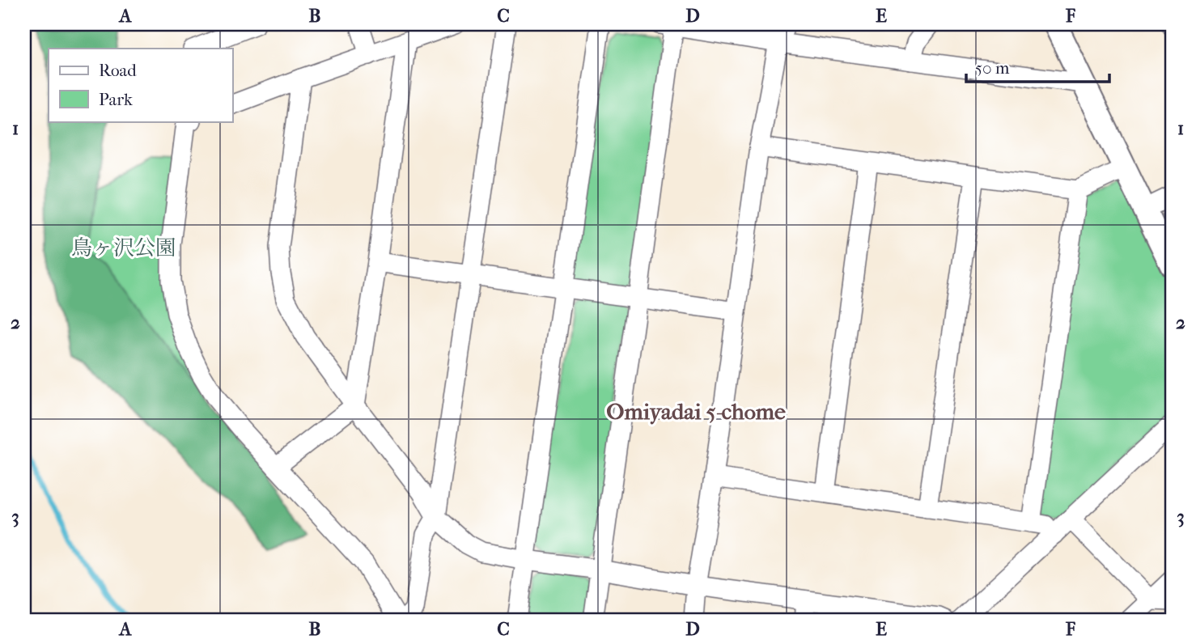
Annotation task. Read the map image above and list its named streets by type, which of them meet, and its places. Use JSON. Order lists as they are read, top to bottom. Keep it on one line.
{"districts":["Omiyadai 5-chome"],"parks":["鳥ヶ沢公園"],"legend":["Road","Park"],"scale_bar":"50 m","grid":{"columns":["A","B","C","D","E","F"],"rows":["1","2","3"]}}
